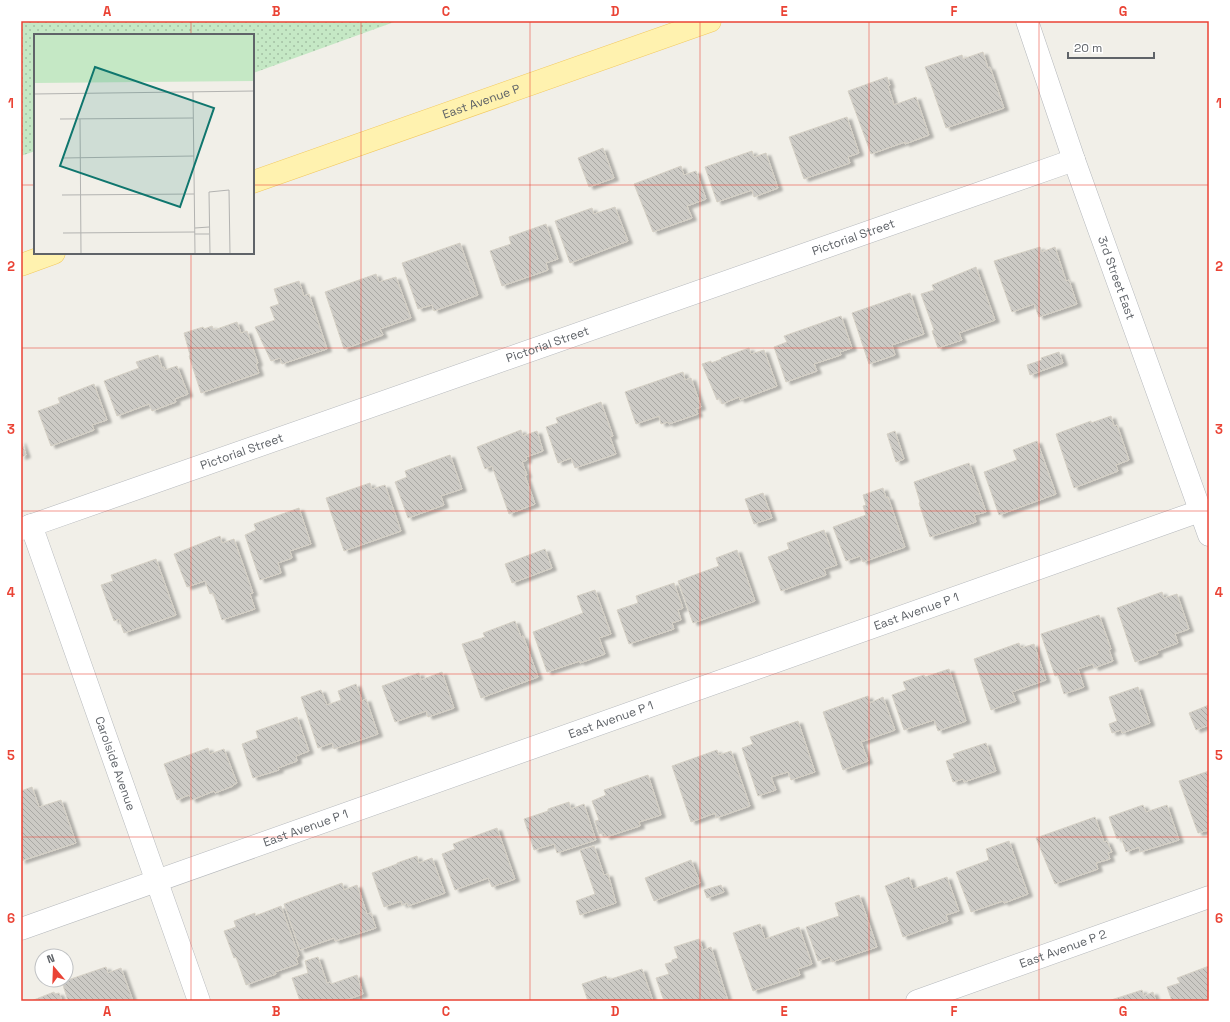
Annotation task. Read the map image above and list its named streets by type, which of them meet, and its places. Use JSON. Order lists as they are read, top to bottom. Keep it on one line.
{"streets":{"main road":["East Avenue P"],"street":["Pictorial Street","3rd Street East","East Avenue P 1","Carolside Avenue","East Avenue P 2"]},"crossings":[["Pictorial Street","3rd Street East"],["Pictorial Street","Carolside Avenue"],["3rd Street East","East Avenue P 1"],["East Avenue P 1","Carolside Avenue"]],"scale_bar":"20 m","north":"top","grid":{"columns":["A","B","C","D","E","F","G"],"rows":["1","2","3","4","5","6"]}}
